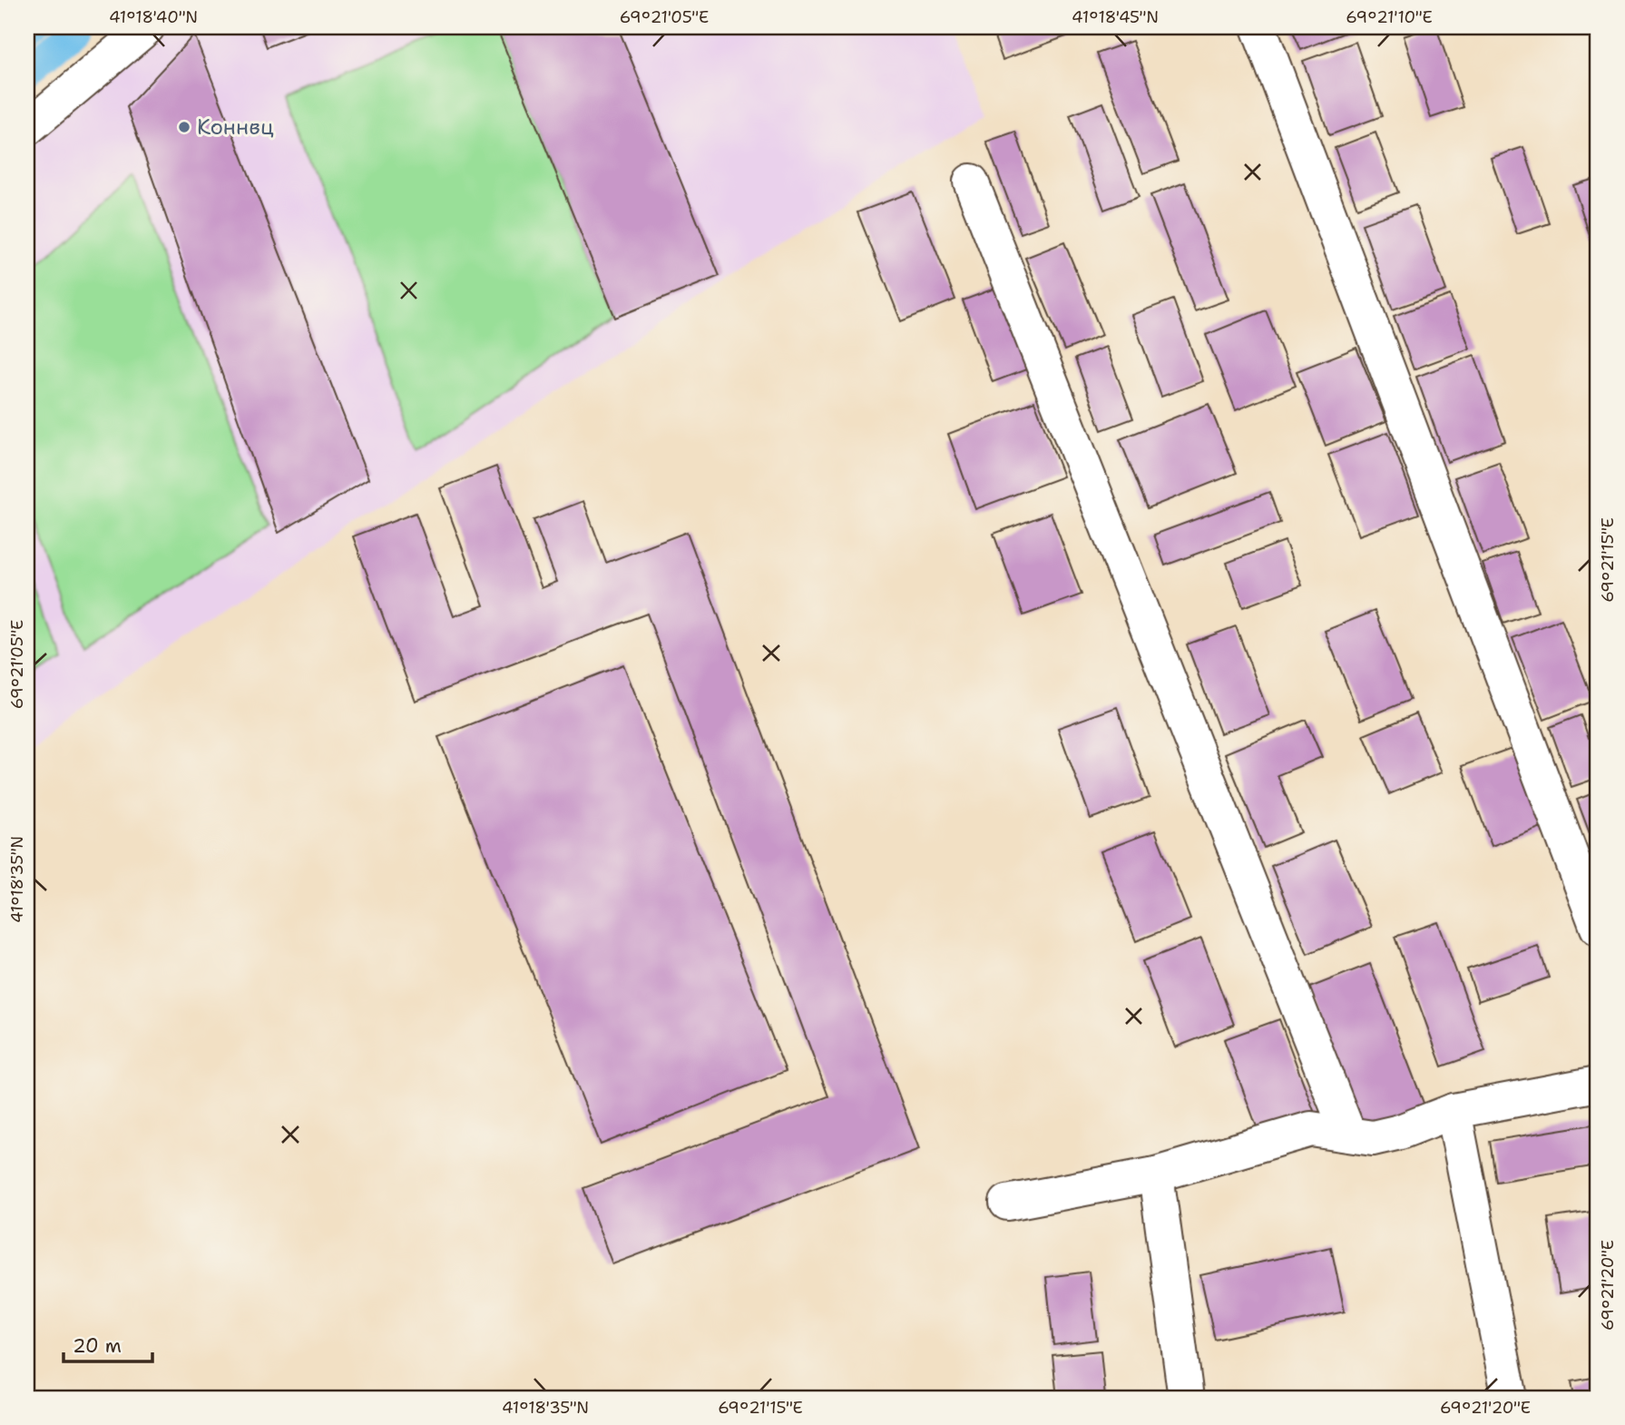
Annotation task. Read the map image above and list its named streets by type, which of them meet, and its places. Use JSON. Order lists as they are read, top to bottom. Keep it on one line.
{"places":["Коннвц"],"scale_bar":"20 m","coordinates":["41°18'40\"N","69°21'05\"E","41°18'45\"N","69°21'10\"E","69°21'15\"E","41°18'35\"N","69°21'20\"E"]}
